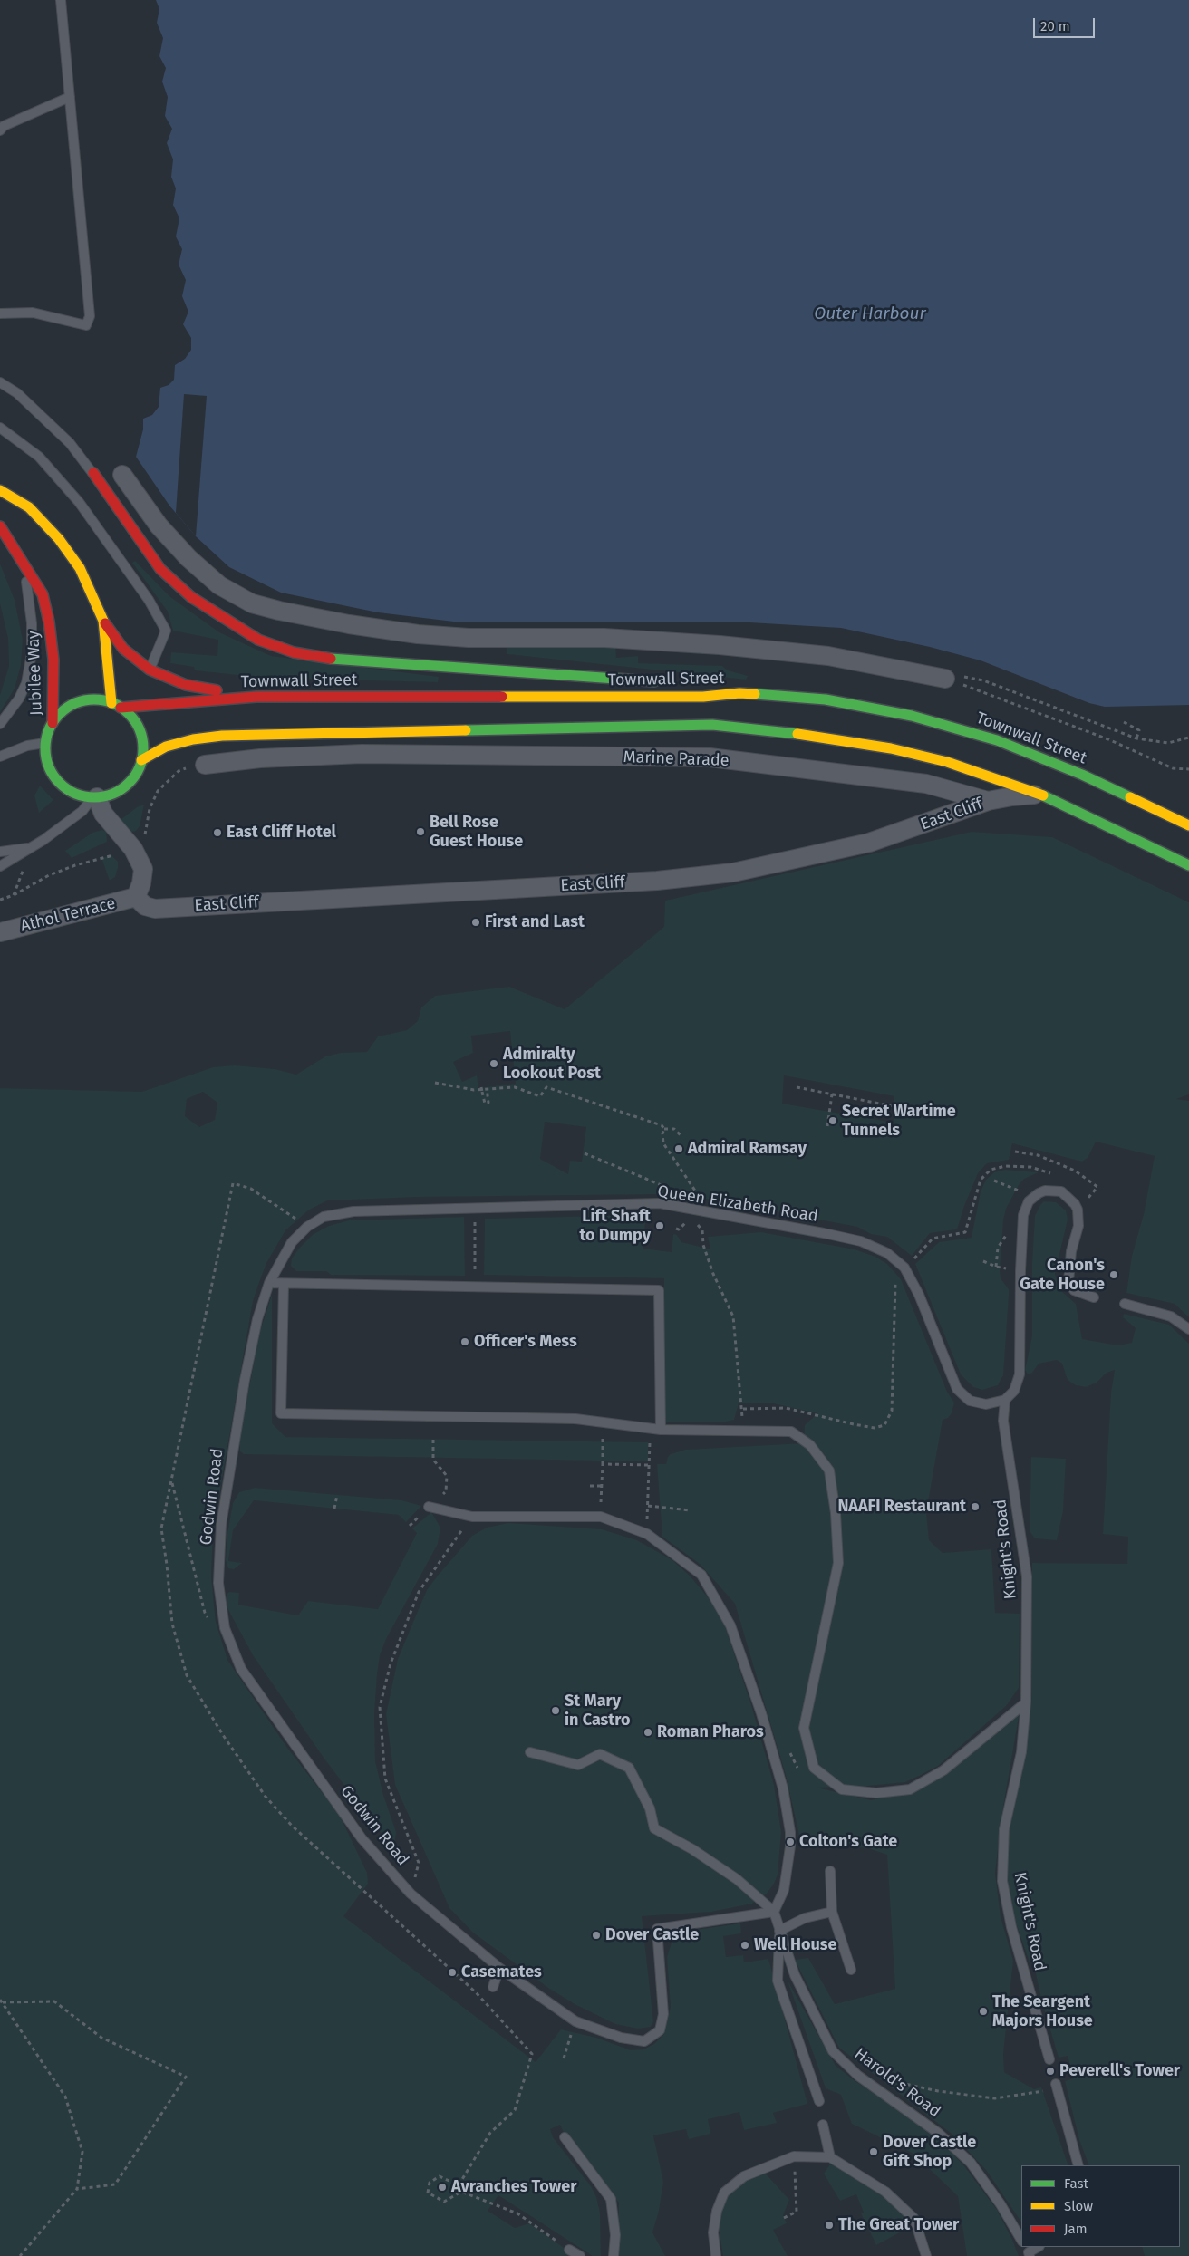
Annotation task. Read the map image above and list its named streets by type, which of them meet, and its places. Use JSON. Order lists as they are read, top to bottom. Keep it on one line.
{"streets":{"highway":["Jubilee Way","Townwall Street"],"street":["Marine Parade","East Cliff","Athol Terrace"],"lane":["Queen Elizabeth Road","Godwin Road","Knight's Road","Harold's Road"]},"crossings":[["Jubilee Way","Townwall Street"],["Marine Parade","East Cliff"],["East Cliff","Athol Terrace"],["Queen Elizabeth Road","Godwin Road"],["Queen Elizabeth Road","Knight's Road"]],"water":["Outer Harbour"],"places":["Bell Rose Guest House","East Cliff Hotel","First and Last","Admiralty Lookout Post","Secret Wartime Tunnels","Admiral Ramsay","Lift Shaft to Dumpy","Canon's Gate House","Officer's Mess","NAAFI Restaurant","St Mary in Castro","Roman Pharos","Colton's Gate","Dover Castle","Well House","Casemates","The Seargent Majors House","Peverell's Tower","Dover Castle Gift Shop","Avranches Tower","The Great Tower"],"legend":["Fast","Slow","Jam"],"scale_bar":"20 m"}
